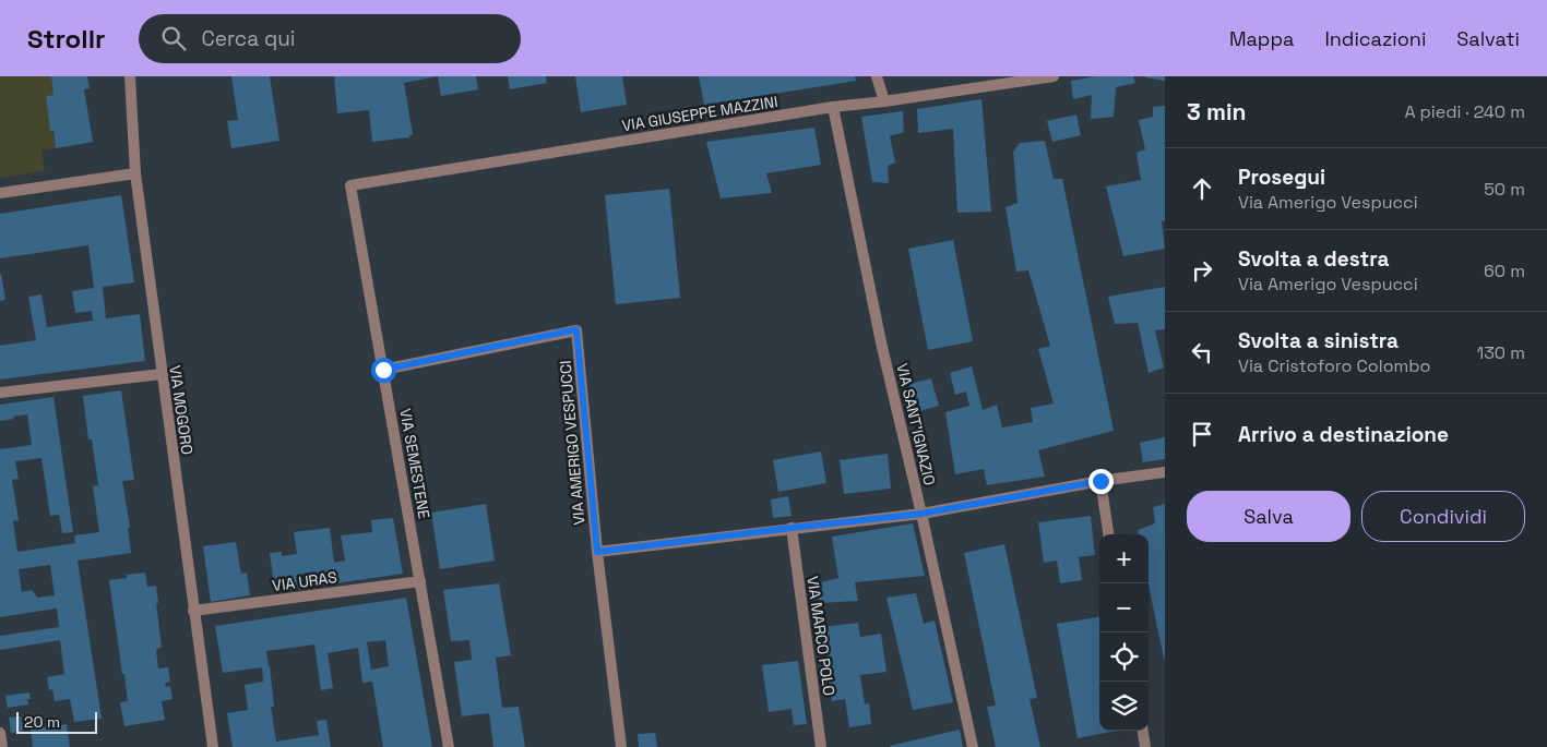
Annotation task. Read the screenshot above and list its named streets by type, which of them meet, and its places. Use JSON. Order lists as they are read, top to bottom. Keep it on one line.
{"streets":{"street":["VIA GIUSEPPE MAZZINI","VIA MOGORO","VIA SANT'IGNAZIO","VIA AMERIGO VESPUCCI","VIA SEMESTENE","VIA URAS","VIA MARCO POLO"]},"crossings":[["VIA GIUSEPPE MAZZINI","VIA SANT'IGNAZIO"],["VIA GIUSEPPE MAZZINI","VIA SEMESTENE"],["VIA MOGORO","VIA URAS"],["VIA AMERIGO VESPUCCI","VIA SEMESTENE"],["VIA SEMESTENE","VIA URAS"]],"scale_bar":"20 m","page":{"header":"Strollr","search":"Cerca qui","nav":["Mappa","Indicazioni","Salvati"],"heading":["3 min","A piedi · 240 m"],"list":[["Prosegui","Via Amerigo Vespucci","50 m"],["Svolta a destra","Via Amerigo Vespucci","60 m"],["Svolta a sinistra","Via Cristoforo Colombo","130 m"],"Arrivo a destinazione"],"buttons":["Salva","Condividi"],"map_buttons":["+","−"],"scale":"20 m"}}
